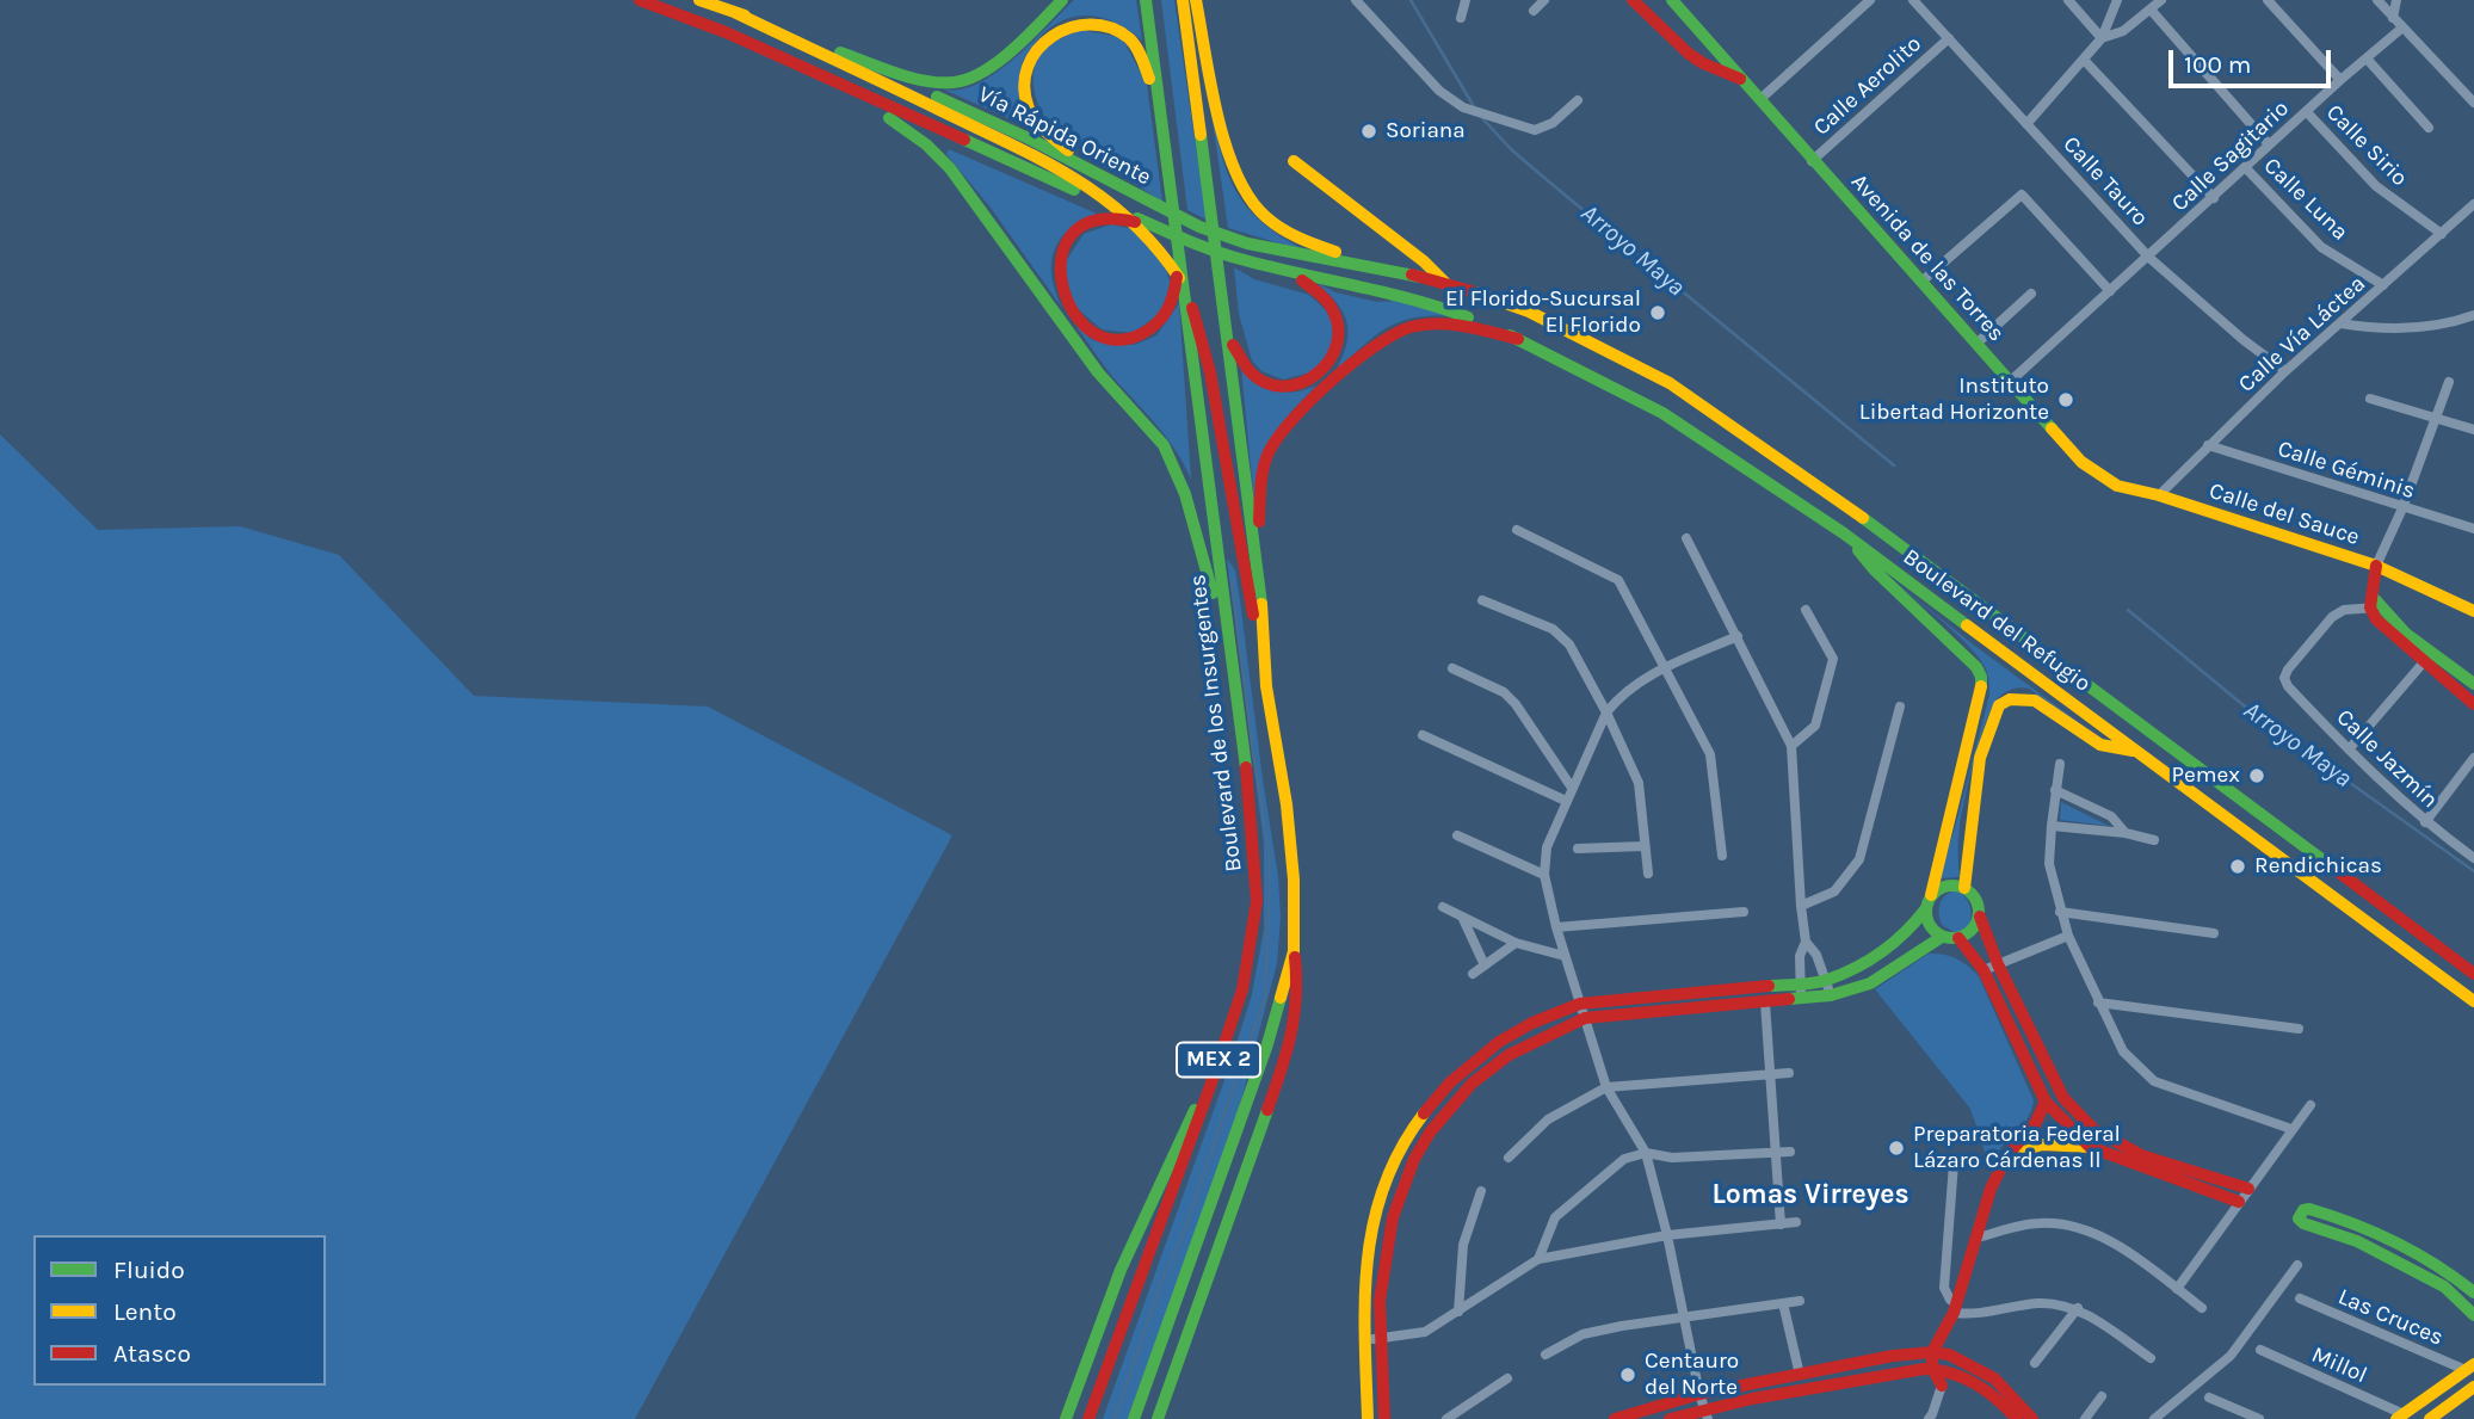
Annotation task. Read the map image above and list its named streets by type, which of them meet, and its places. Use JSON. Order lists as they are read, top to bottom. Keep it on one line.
{"streets":{"main road":["Vía Rápida Oriente","Avenida de las Torres","Calle del Sauce","Boulevard del Refugio","Boulevard de los Insurgentes","MEX 2"],"street":["Calle Aerolito","Calle Sirio","Calle Sagitario","Calle Tauro","Calle Luna","Calle Vía Láctea","Calle Géminis","Calle Jazmín","Las Cruces","Millol"]},"crossings":[["Calle Aerolito","Calle Tauro"],["Calle Aerolito","Avenida de las Torres"],["Vía Rápida Oriente","Boulevard del Refugio"],["Calle Sirio","Calle Sagitario"],["Calle Sirio","Calle Vía Láctea"],["Calle Sagitario","Calle Tauro"],["Calle Sagitario","Calle Luna"],["Calle Sagitario","Avenida de las Torres"],["Calle Tauro","Calle Vía Láctea"],["Calle Luna","Calle Vía Láctea"],["Avenida de las Torres","Calle del Sauce"],["Calle Vía Láctea","Calle Géminis"],["Calle Vía Láctea","Calle del Sauce"]],"districts":["Lomas Virreyes"],"water":["Arroyo Maya"],"places":["Soriana","El Florido-Sucursal El Florido","Instituto Libertad Horizonte","Pemex","Rendichicas","Preparatoria Federal Lázaro Cárdenas ll","Centauro del Norte"],"legend":["Fluido","Lento","Atasco"],"scale_bar":"100 m"}
